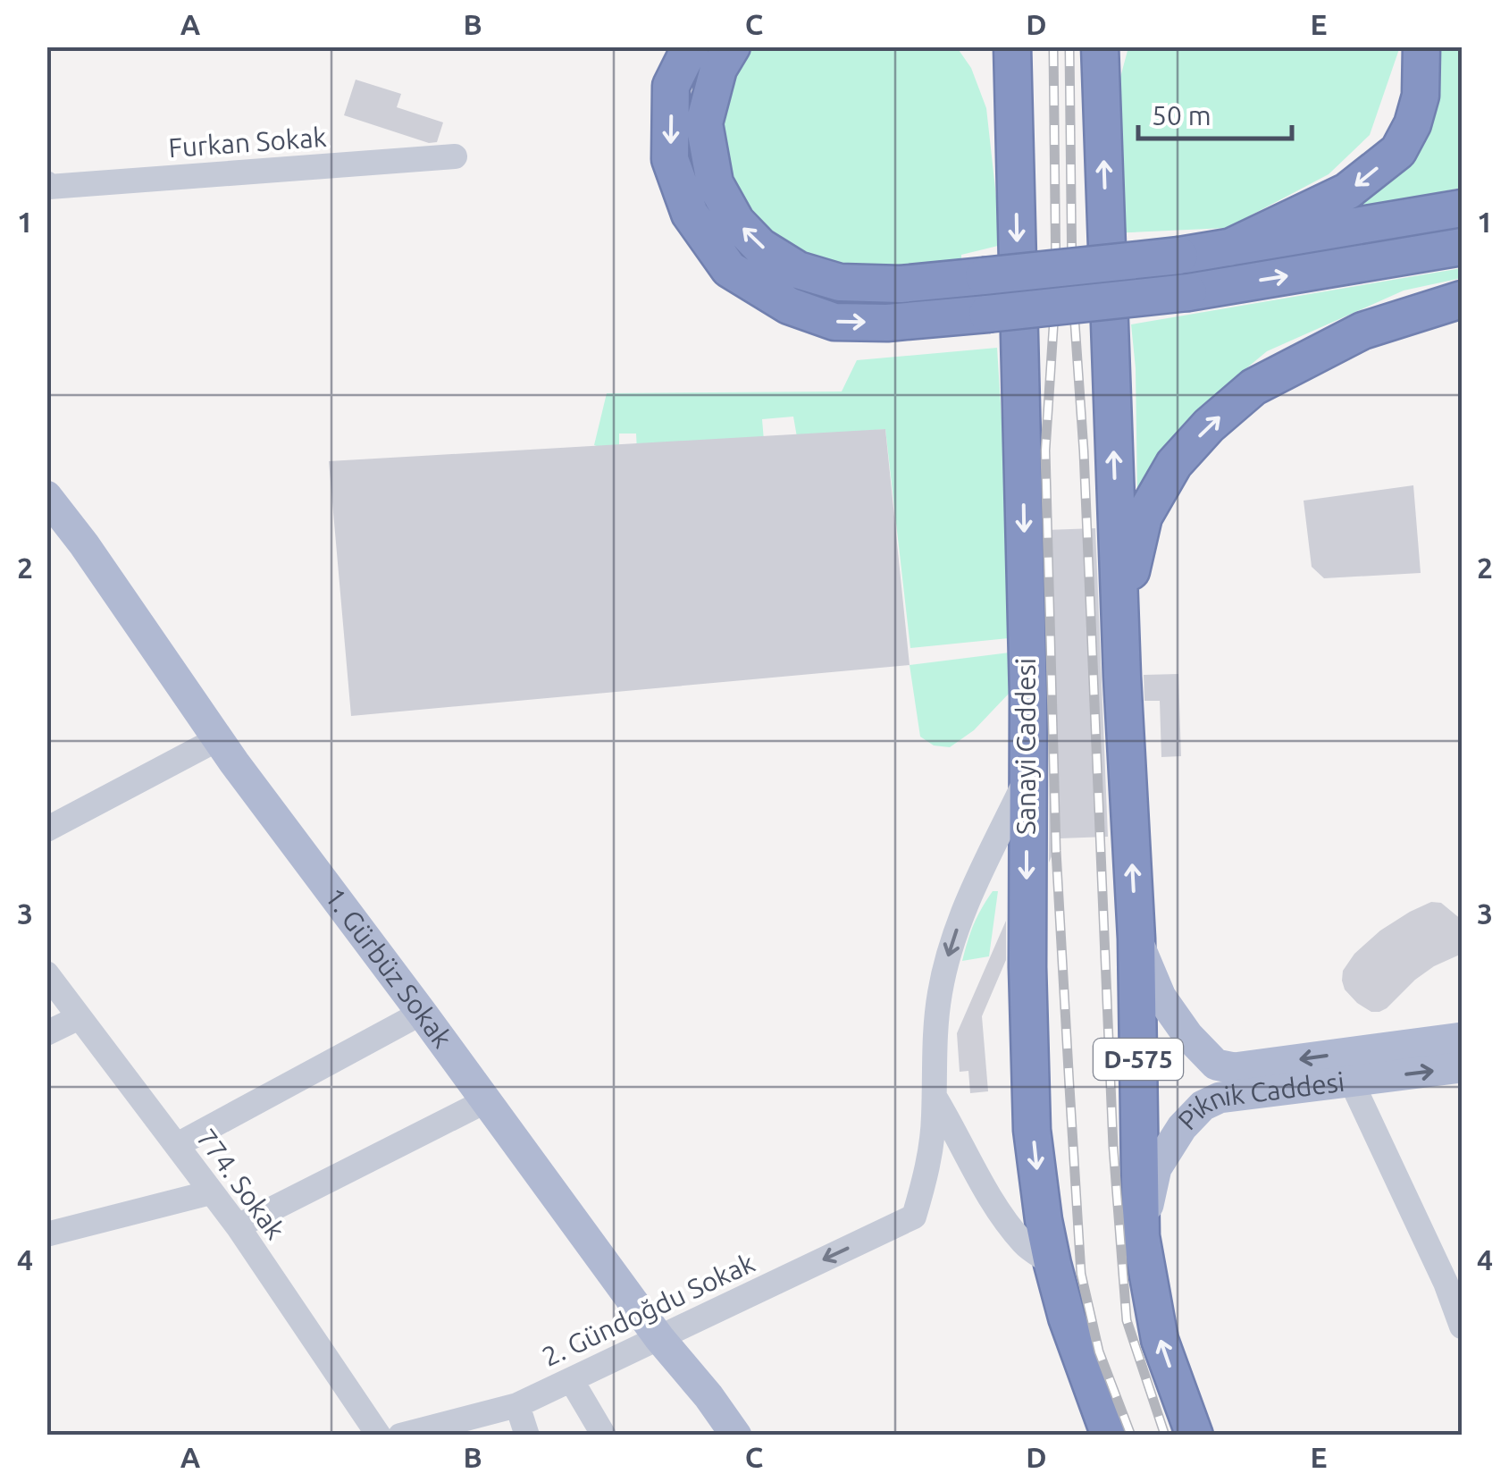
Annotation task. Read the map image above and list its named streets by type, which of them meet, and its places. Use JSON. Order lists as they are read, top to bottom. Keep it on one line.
{"streets":{"highway":["Sanayi Caddesi","D-575"],"main road":["1. Gürbüz Sokak","Piknik Caddesi"],"street":["Furkan Sokak","774. Sokak","2. Gündoğdu Sokak"]},"crossings":[["1. Gürbüz Sokak","2. Gündoğdu Sokak"],["D-575","Piknik Caddesi"]],"one_way":["2. Gündoğdu Sokak"],"scale_bar":"50 m","grid":{"columns":["A","B","C","D","E"],"rows":["1","2","3","4"]}}
